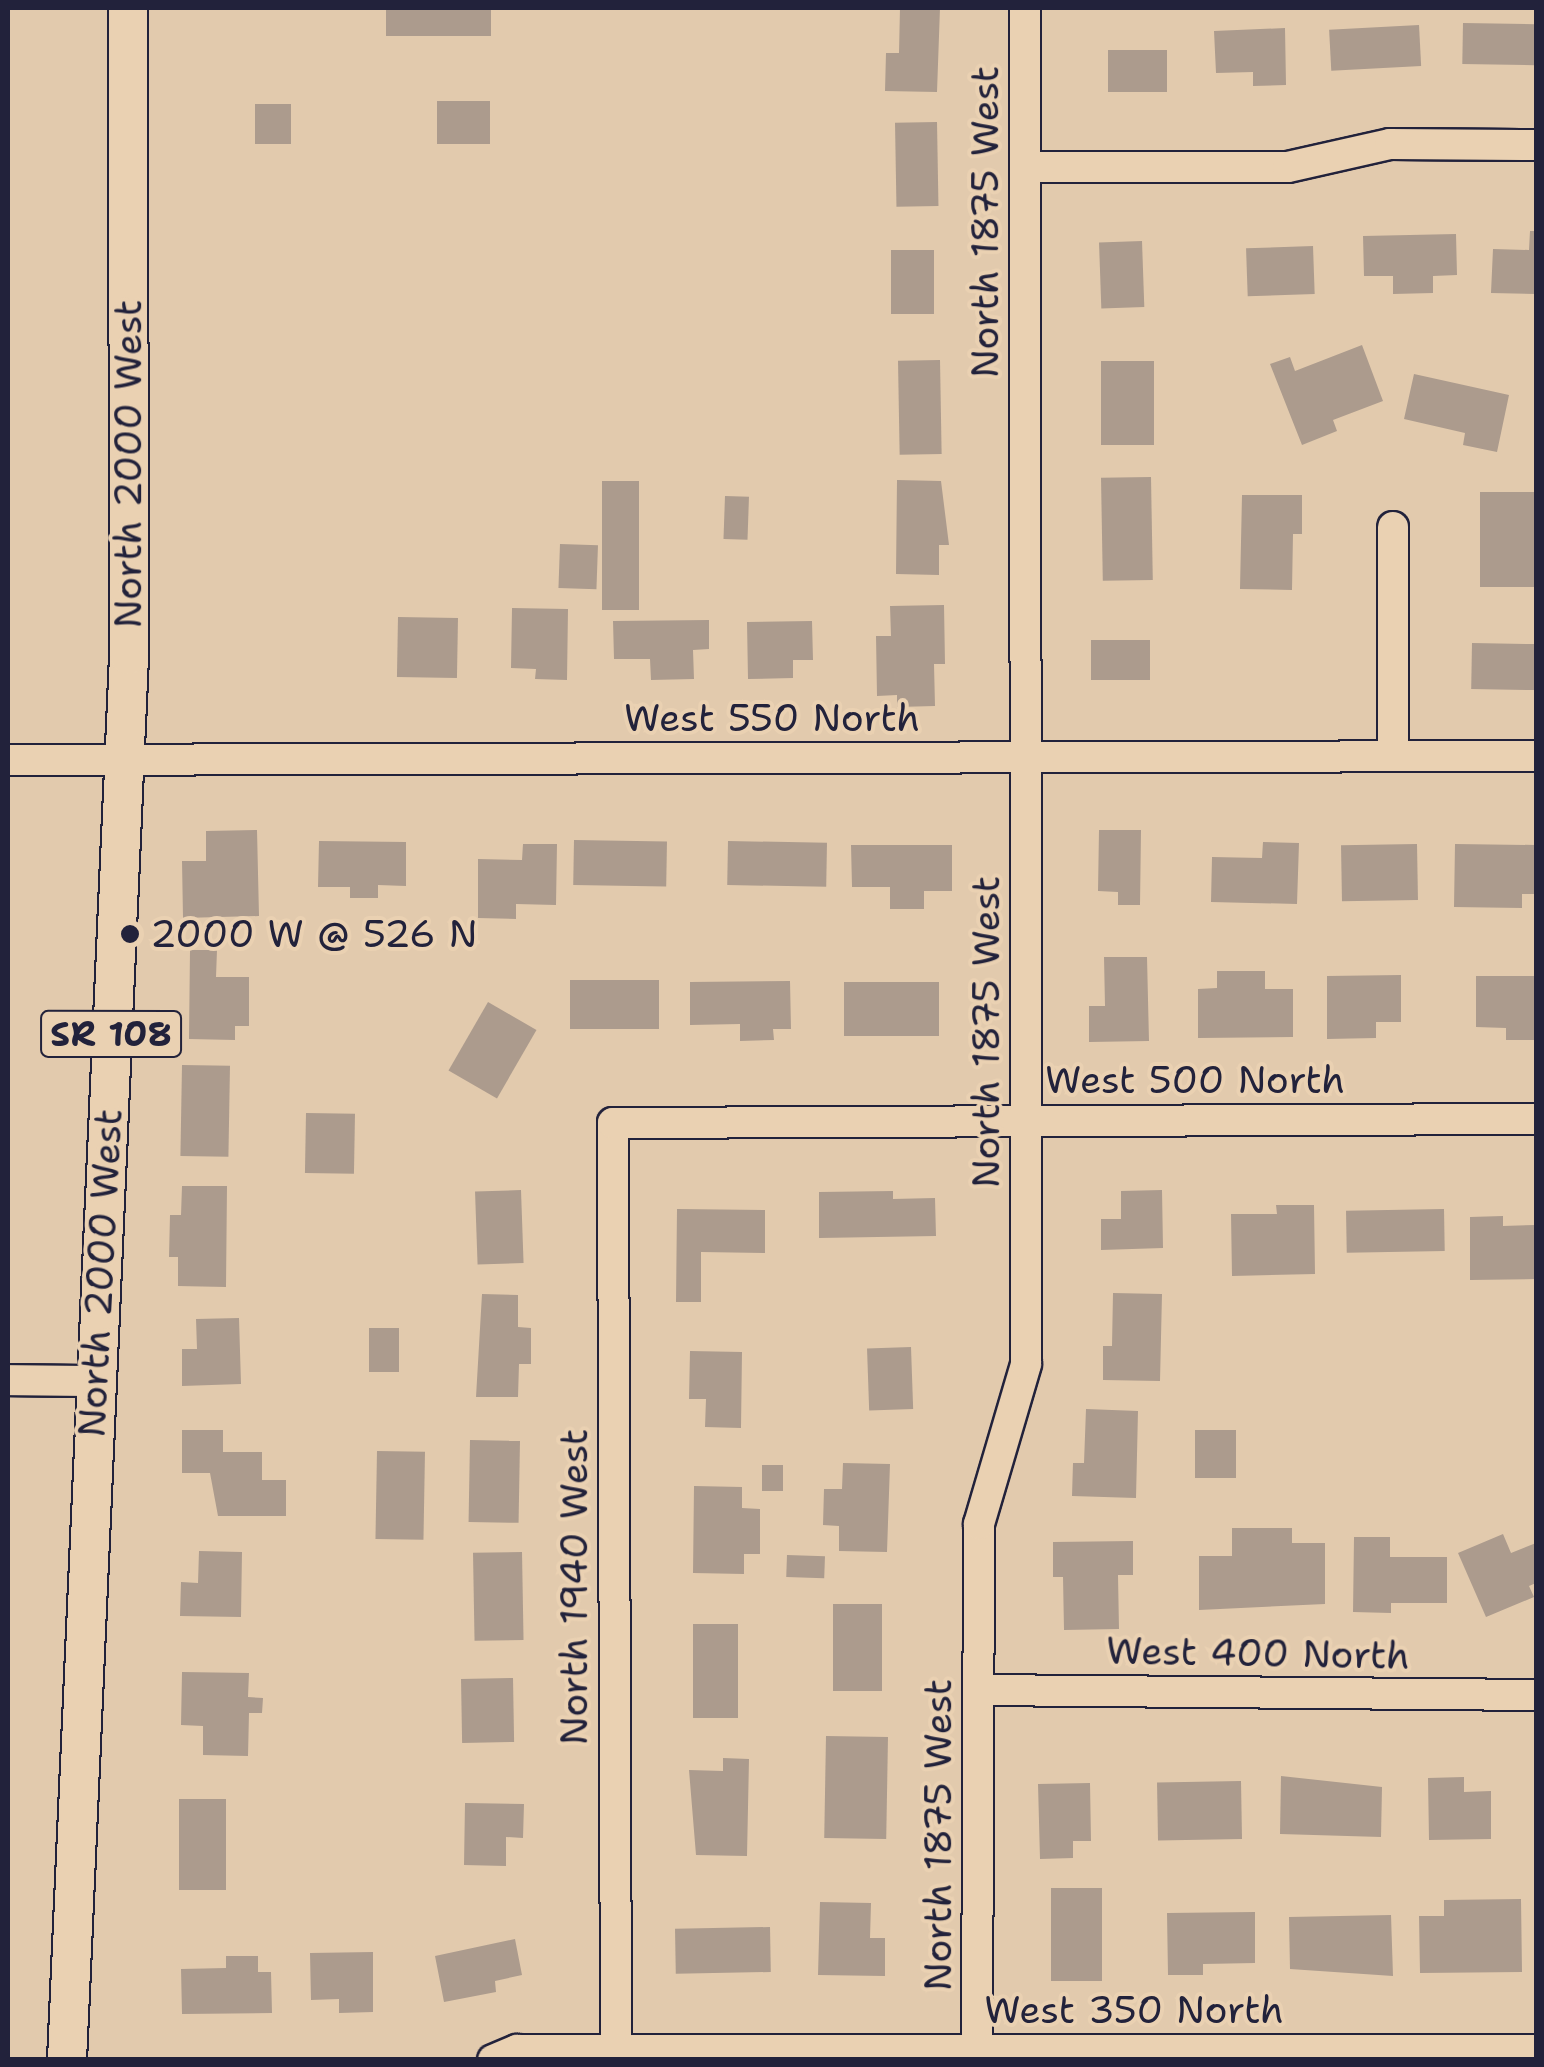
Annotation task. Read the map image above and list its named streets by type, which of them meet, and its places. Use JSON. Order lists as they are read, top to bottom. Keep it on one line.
{"streets":{"main road":["North 2000 West","SR 108"],"street":["North 1875 West","West 550 North","West 500 North","North 1940 West","West 400 North","West 350 North"]},"crossings":[["North 1875 West","West 550 North"],["North 1875 West","West 500 North"],["North 1875 West","West 400 North"],["North 1875 West","West 350 North"],["North 2000 West","West 550 North"],["West 500 North","North 1940 West"],["North 1940 West","West 350 North"]],"places":["2000 W @ 526 N"]}
